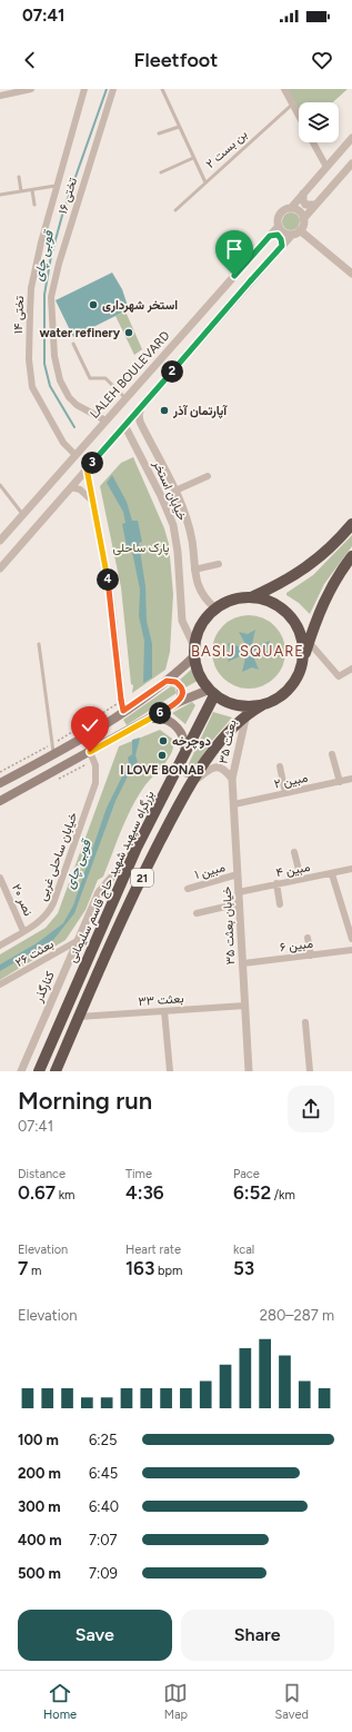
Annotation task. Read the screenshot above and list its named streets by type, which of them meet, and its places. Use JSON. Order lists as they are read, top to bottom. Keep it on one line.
{"streets":{"highway":["بزرگراه سپهبد شهید حاج قاسم سلیمانی","21"],"street":["تختی ۱۶","تختی ۱۴","LALEH BOULEVARD","خیابان استخر","بعثت ۳۵","مبین ۲","خیابان ساحلی غربی","مبین ۴","مبین ۱","نصر ۲۰","خیابان بعثت ۳۵","مبین ۶","بعثت ۲۶","کنارگذر","بعثت ۳۳"],"lane":["بن بست ۲"]},"crossings":[["تختی ۱۶","LALEH BOULEVARD"],["تختی ۱۴","LALEH BOULEVARD"],["خیابان استخر","بزرگراه سپهبد شهید حاج قاسم سلیمانی"],["خیابان استخر","21"],["بعثت ۳۵","21"],["بعثت ۳۵","خیابان بعثت ۳۵"],["مبین ۲","خیابان بعثت ۳۵"],["خیابان ساحلی غربی","نصر ۲۰"],["مبین ۴","خیابان بعثت ۳۵"],["مبین ۱","خیابان بعثت ۳۵"],["بزرگراه سپهبد شهید حاج قاسم سلیمانی","21"],["بزرگراه سپهبد شهید حاج قاسم سلیمانی","کنارگذر"],["21","بعثت ۳۳"],["خیابان بعثت ۳۵","مبین ۶"],["خیابان بعثت ۳۵","بعثت ۳۳"],["بعثت ۲۶","کنارگذر"]],"districts":["BASIJ SQUARE"],"water":["قوبی چای"],"parks":["پارک ساحلی"],"places":["استخر شهرداری","water refinery","آپارتمان آذر","دوچرخه","I LOVE BONAB"],"page":{"status":"07:41","header":"Fleetfoot","pins":["2","3","4","6"],"heading":["Morning run","07:41"],"stats":[["Distance","0.67 km"],["Time","4:36"],["Pace","6:52 /km"],["Elevation","7 m"],["Heart rate","163 bpm"],["kcal","53"]],"chart":["Elevation","280–287 m"],"list":[{"name":"100 m","note":"6:25"},{"name":"200 m","note":"6:45"},{"name":"300 m","note":"6:40"},{"name":"400 m","note":"7:07"},{"name":"500 m","note":"7:09"}],"buttons":["Save","Share"],"tabs":["Home","Map","Saved"]}}
